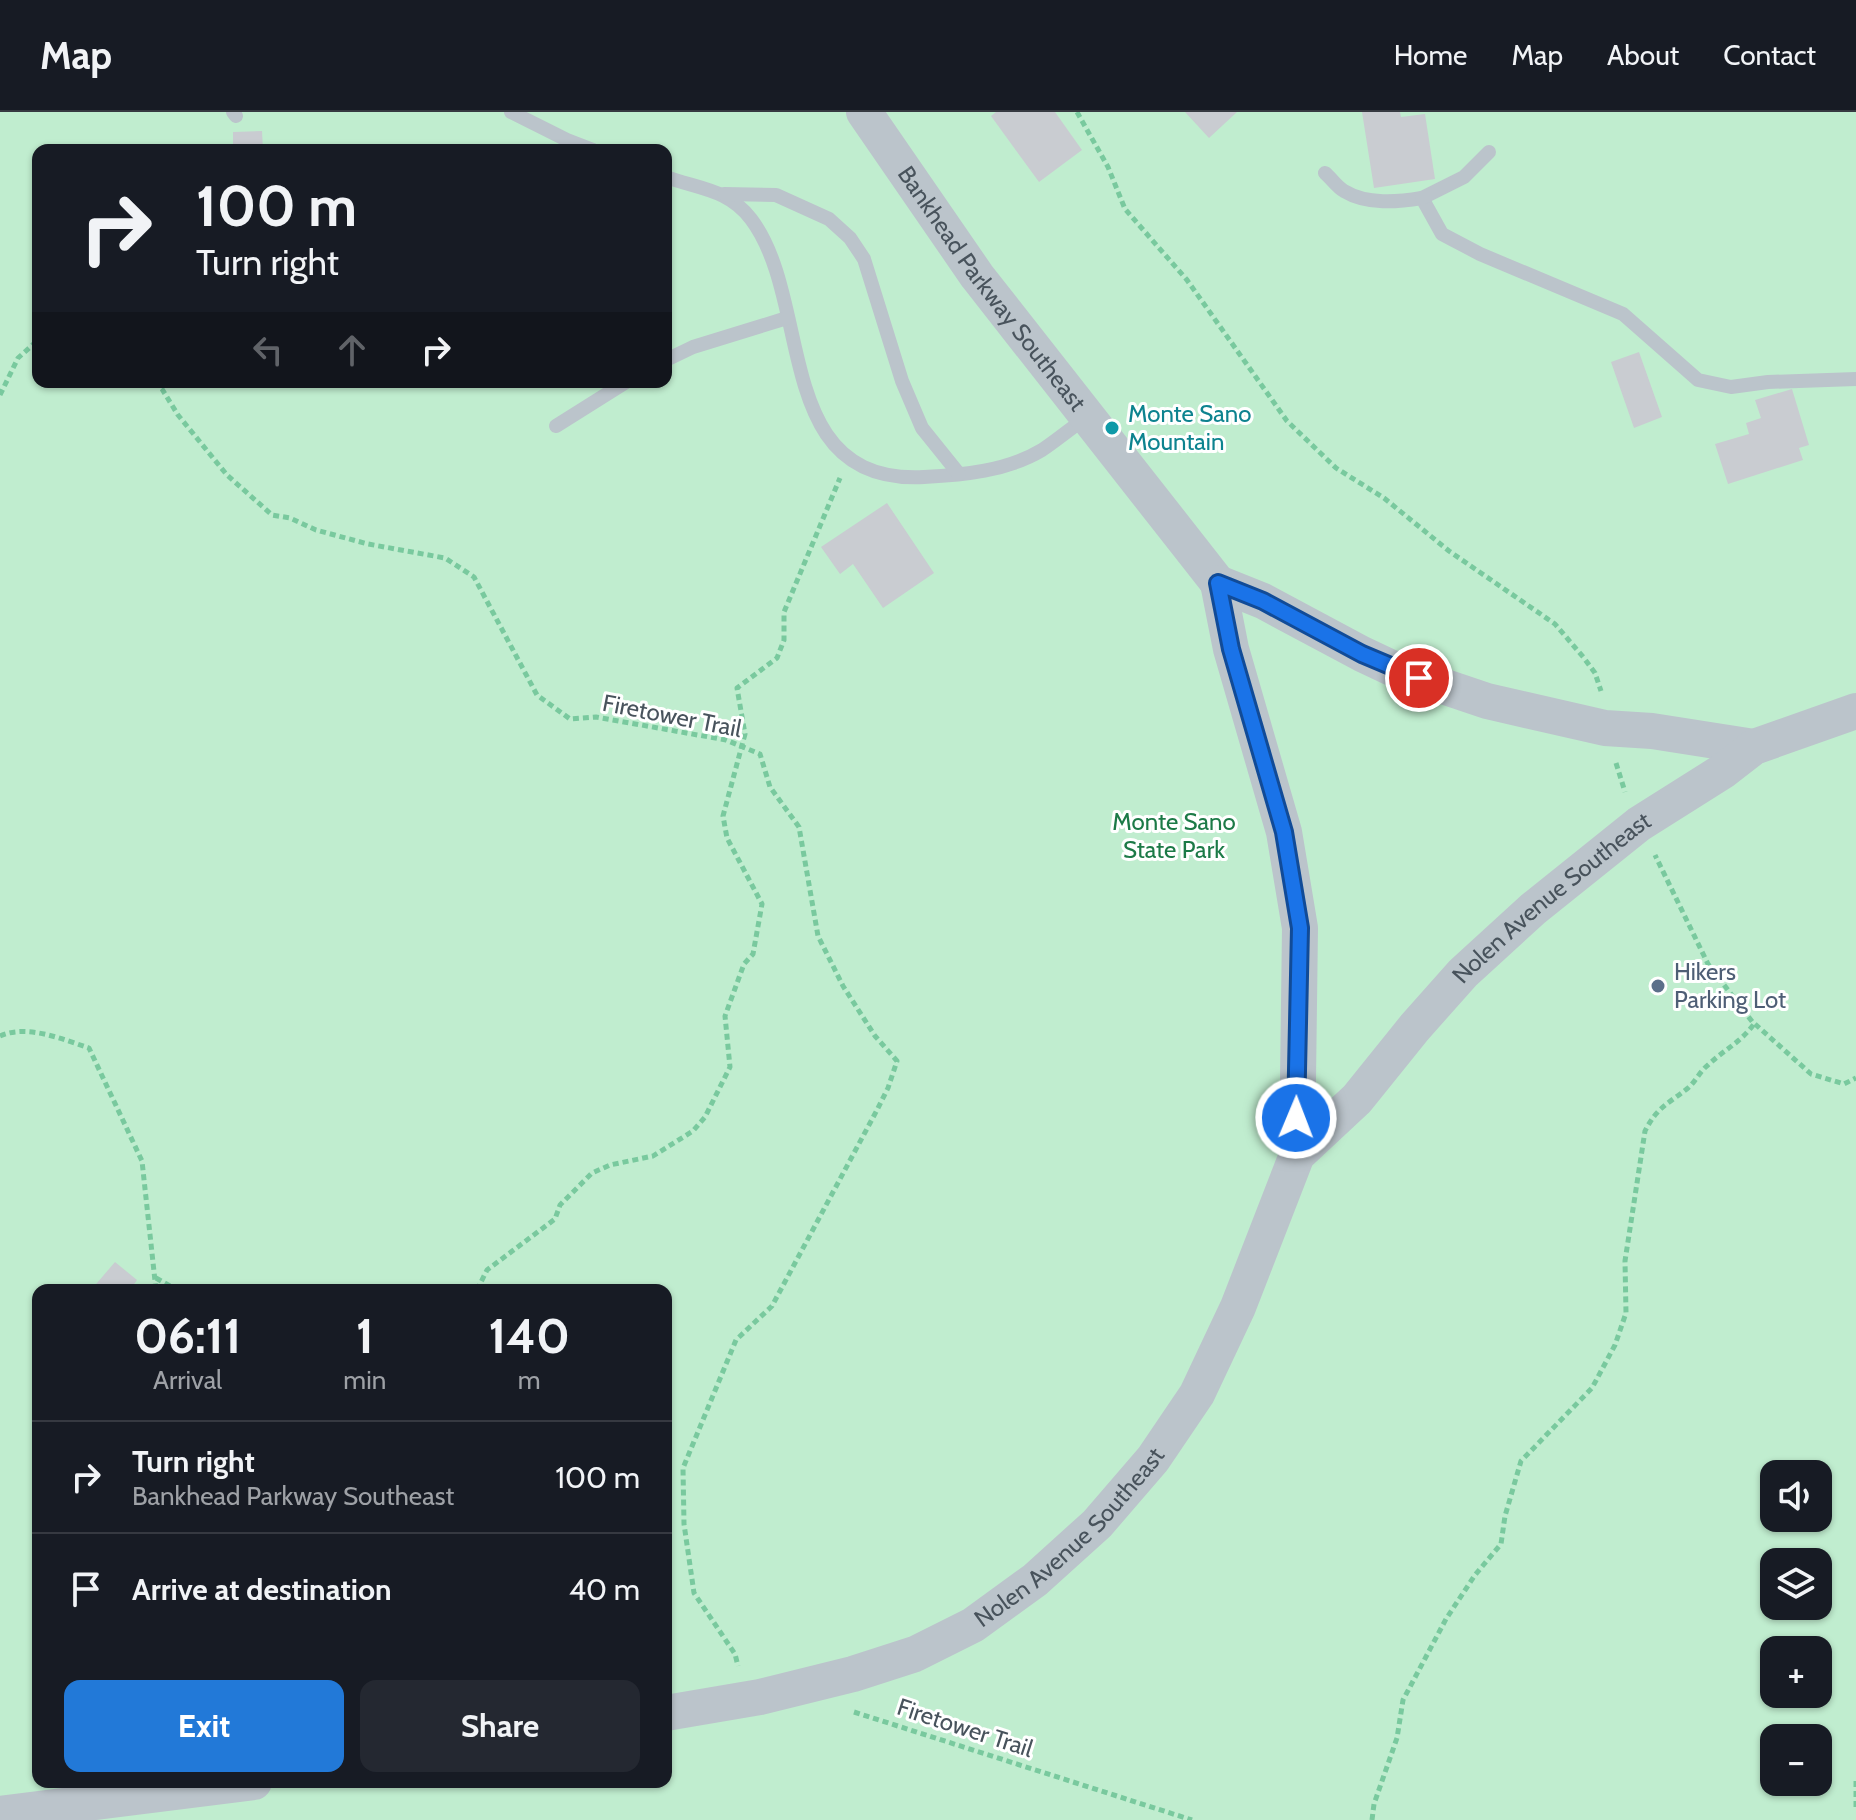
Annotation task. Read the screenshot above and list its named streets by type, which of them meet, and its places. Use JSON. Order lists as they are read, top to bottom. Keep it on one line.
{"streets":{"street":["Bankhead Parkway Southeast","Nolen Avenue Southeast"],"path":["Firetower Trail"]},"crossings":[["Bankhead Parkway Southeast","Nolen Avenue Southeast"]],"parks":["Monte Sano State Park"],"places":["Monte Sano Mountain","Hikers Parking Lot"],"page":{"header":"Map","nav":["Home","Map","About","Contact"],"turn":["100 m","Turn right"],"eta":["06:11","Arrival","1","min","140","m"],"list":[{"name":"Turn right","note":"Bankhead Parkway Southeast","value":"100 m"},{"name":"Arrive at destination","value":"40 m"}],"map_buttons":["+","−"],"buttons":["Exit","Share"]}}
